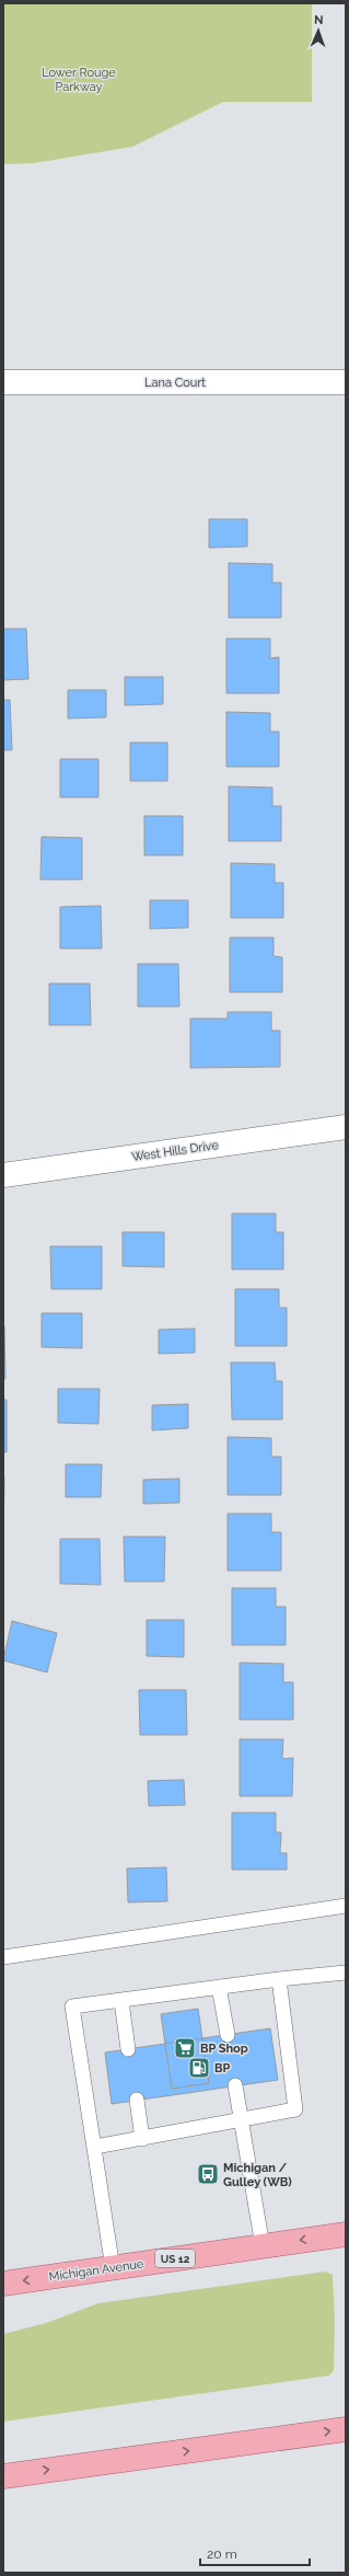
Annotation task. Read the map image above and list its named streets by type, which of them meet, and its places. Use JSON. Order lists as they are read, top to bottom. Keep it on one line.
{"streets":{"main road":["US 12","Michigan Avenue"],"street":["Lana Court","West Hills Drive"]},"parks":["Lower Rouge Parkway"],"places":{"supermarket":["BP Shop"],"fuel station":["BP"],"bus stop":["Michigan / Gulley (WB)"]},"scale_bar":"20 m","north":"top"}
